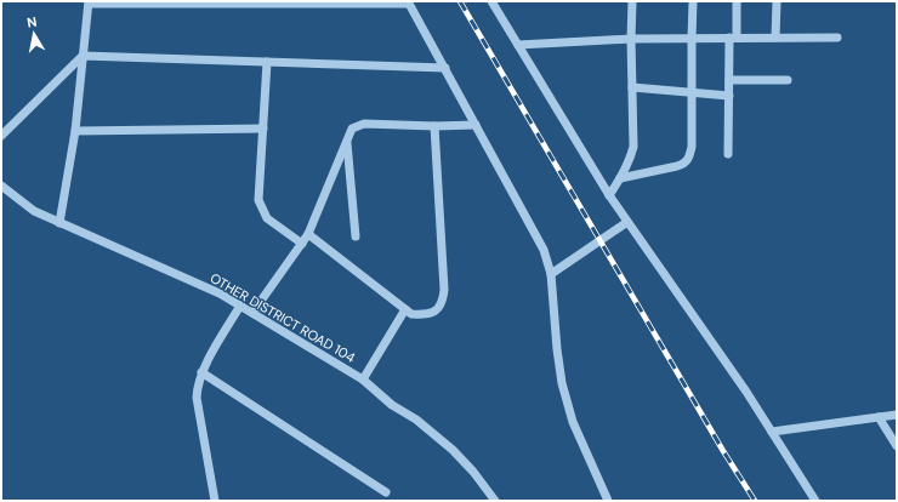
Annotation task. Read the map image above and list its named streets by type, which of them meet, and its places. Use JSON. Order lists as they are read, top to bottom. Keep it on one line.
{"streets":{"street":["OTHER DISTRICT ROAD 104"]},"north":"top"}
